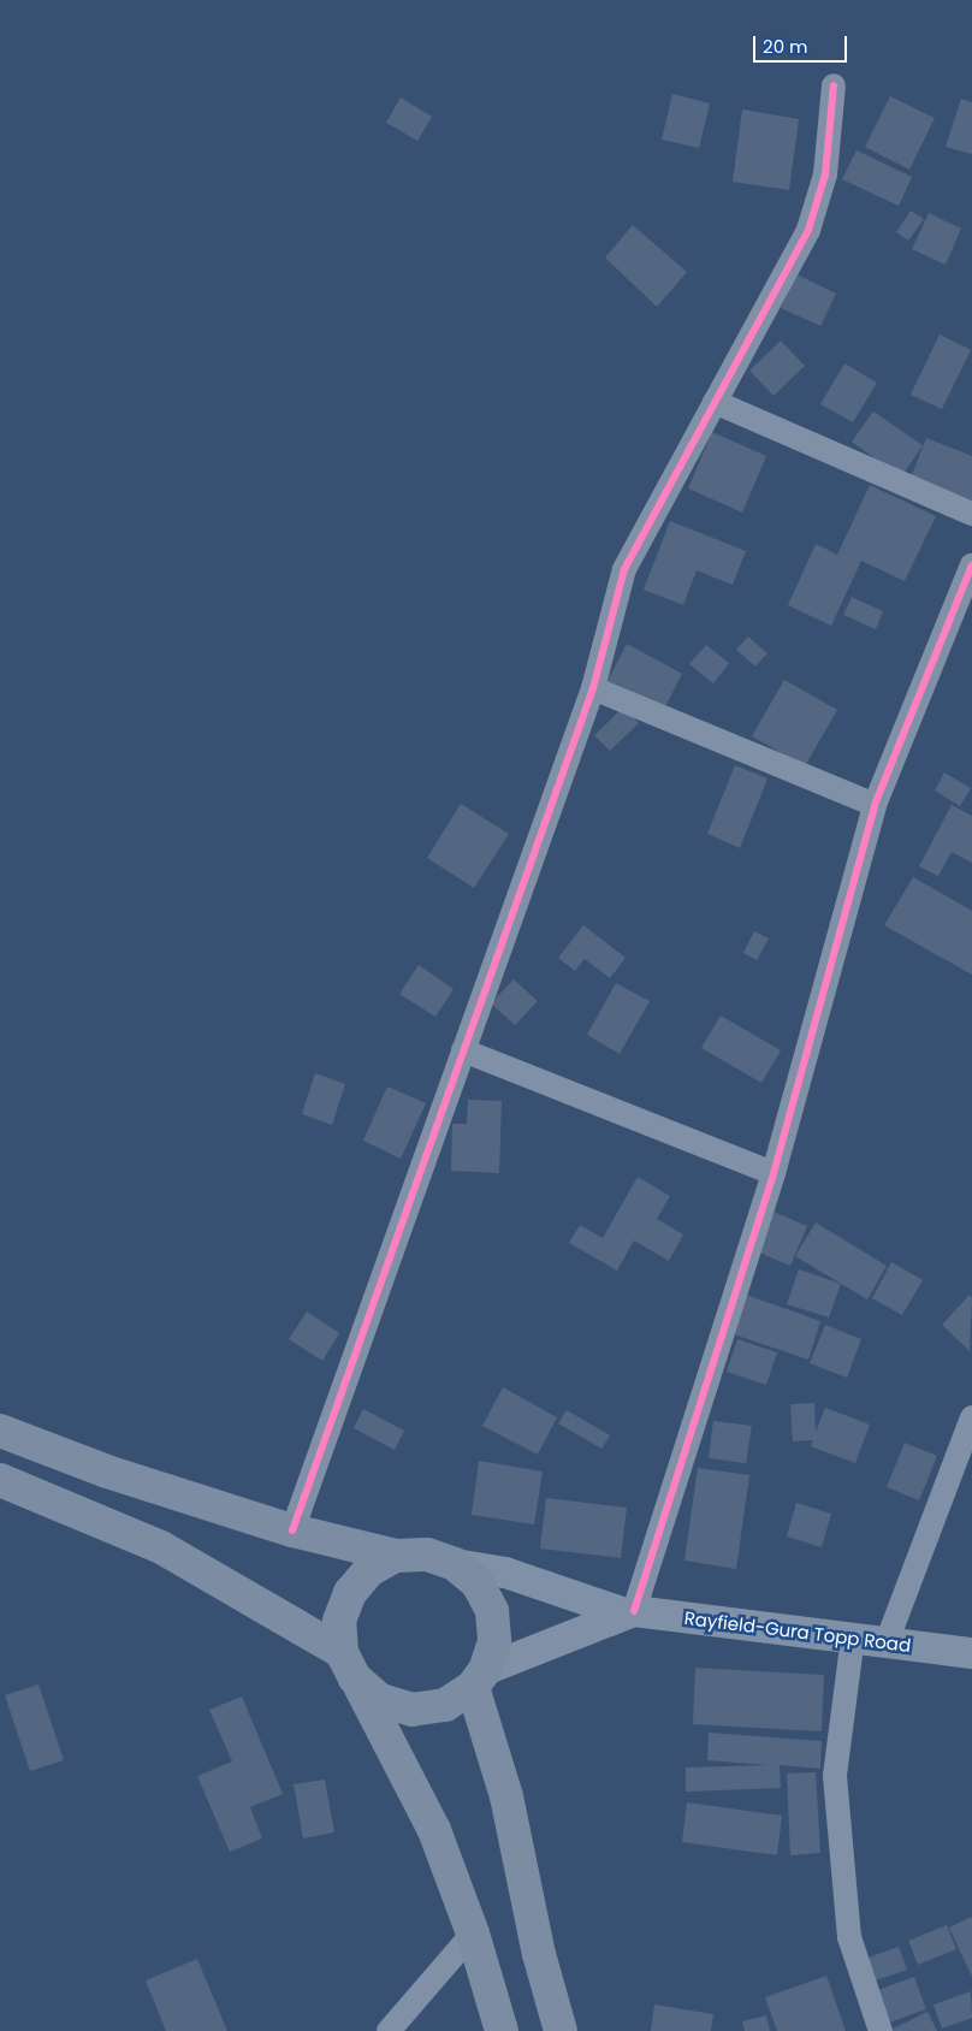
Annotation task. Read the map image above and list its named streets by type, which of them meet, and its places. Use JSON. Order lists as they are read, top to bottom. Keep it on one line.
{"streets":{"street":["Rayfield-Gura Topp Road"]},"scale_bar":"20 m"}
